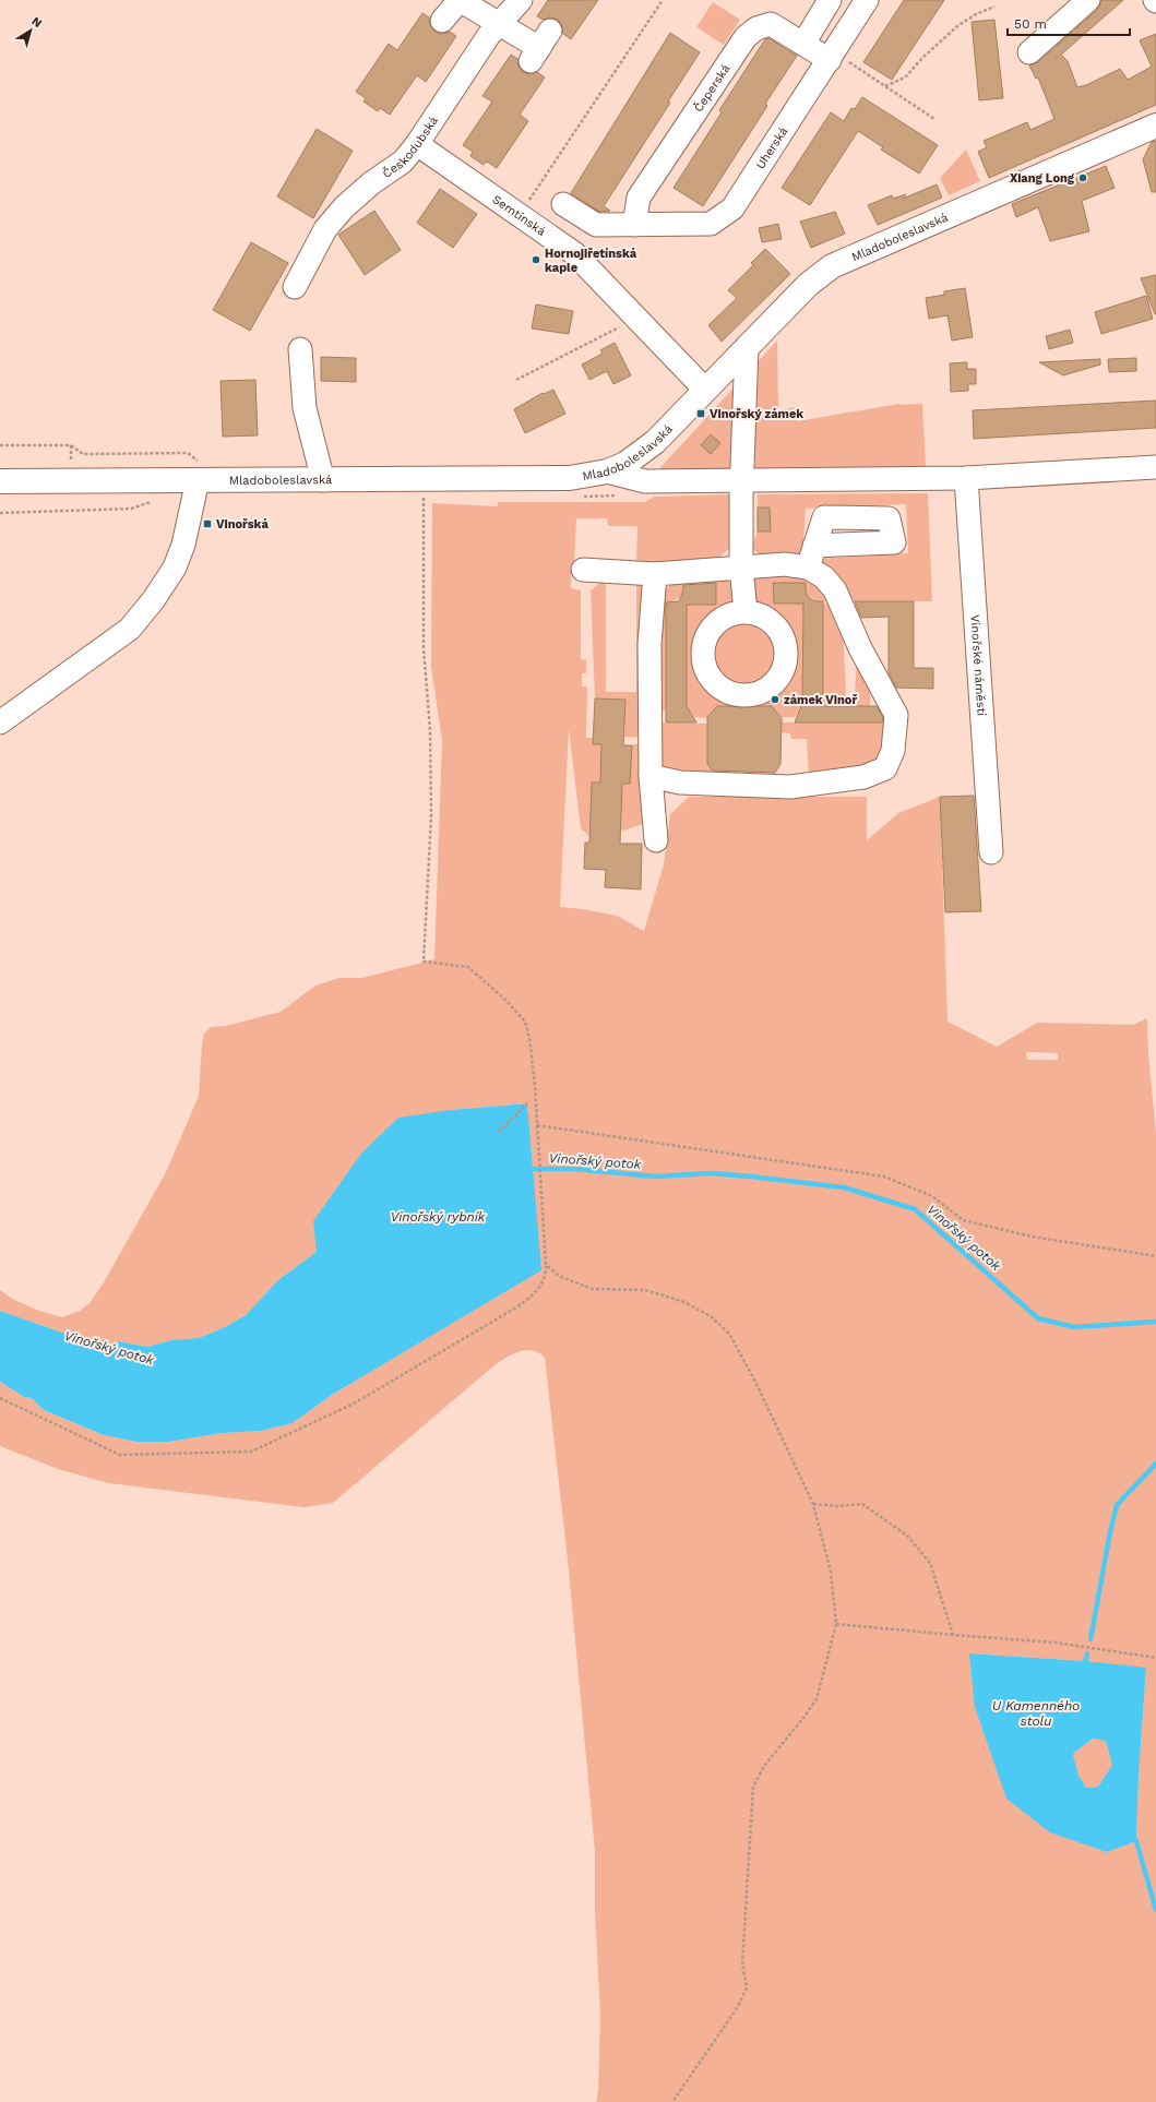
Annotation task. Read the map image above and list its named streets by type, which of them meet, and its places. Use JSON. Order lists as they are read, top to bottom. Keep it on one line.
{"streets":{"main road":["Mladoboleslavská"],"street":["Čeperská","Českodubská","Uherská","Semtínská","Vinořské náměstí"]},"crossings":[["Čeperská","Uherská"],["Českodubská","Semtínská"],["Semtínská","Mladoboleslavská"]],"water":["Vinořský potok","Vinořský rybník","U Kamenného stolu"],"places":{"other":["Xiang Long","Hornojiřetínská kaple","zámek Vinoř"],"transit":["Vinořský zámek","Vinořská"]},"scale_bar":"50 m","north":"top right"}
